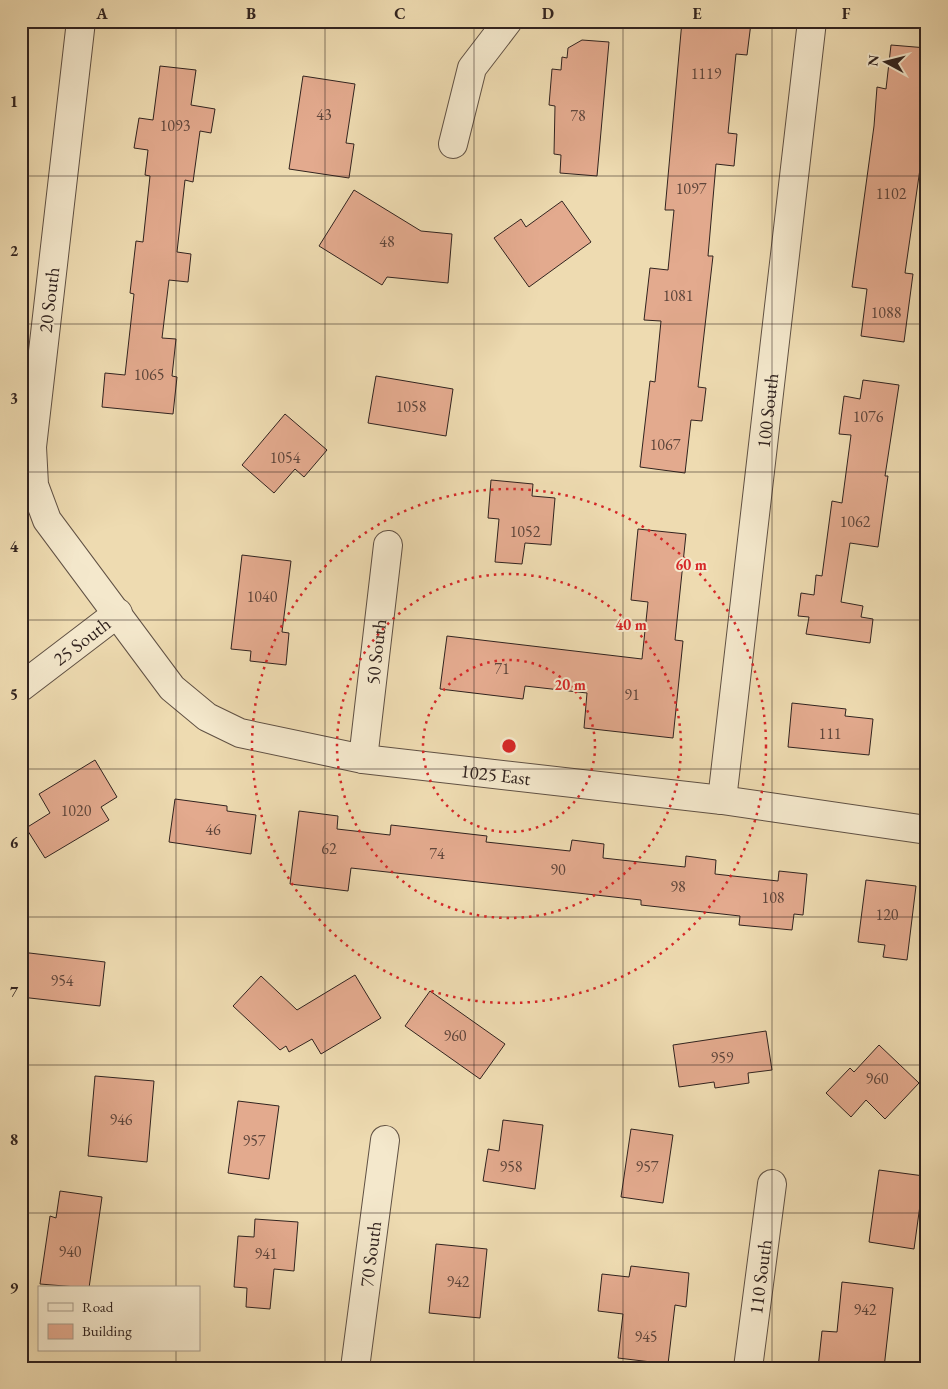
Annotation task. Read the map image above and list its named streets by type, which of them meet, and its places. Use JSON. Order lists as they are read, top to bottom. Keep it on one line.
{"streets":{"street":["20 South","100 South","25 South","50 South","1025 East","70 South","110 South"]},"crossings":[["20 South","25 South"],["20 South","1025 East"],["100 South","1025 East"],["25 South","1025 East"],["50 South","1025 East"]],"house_numbers":["1119","43","78","1093","1097","1102","48","1081","1088","1065","1058","1076","1067","1054","1062","1052","1040","71","91","111","1020","46","62","74","90","98","108","120","954","960","959","960","946","957","958","957","940","941","942","942","945"],"legend":["Road","Building"],"north":"left","grid":{"columns":["A","B","C","D","E","F"],"rows":["1","2","3","4","5","6","7","8","9"]},"rings":["60 m","40 m","20 m"]}
